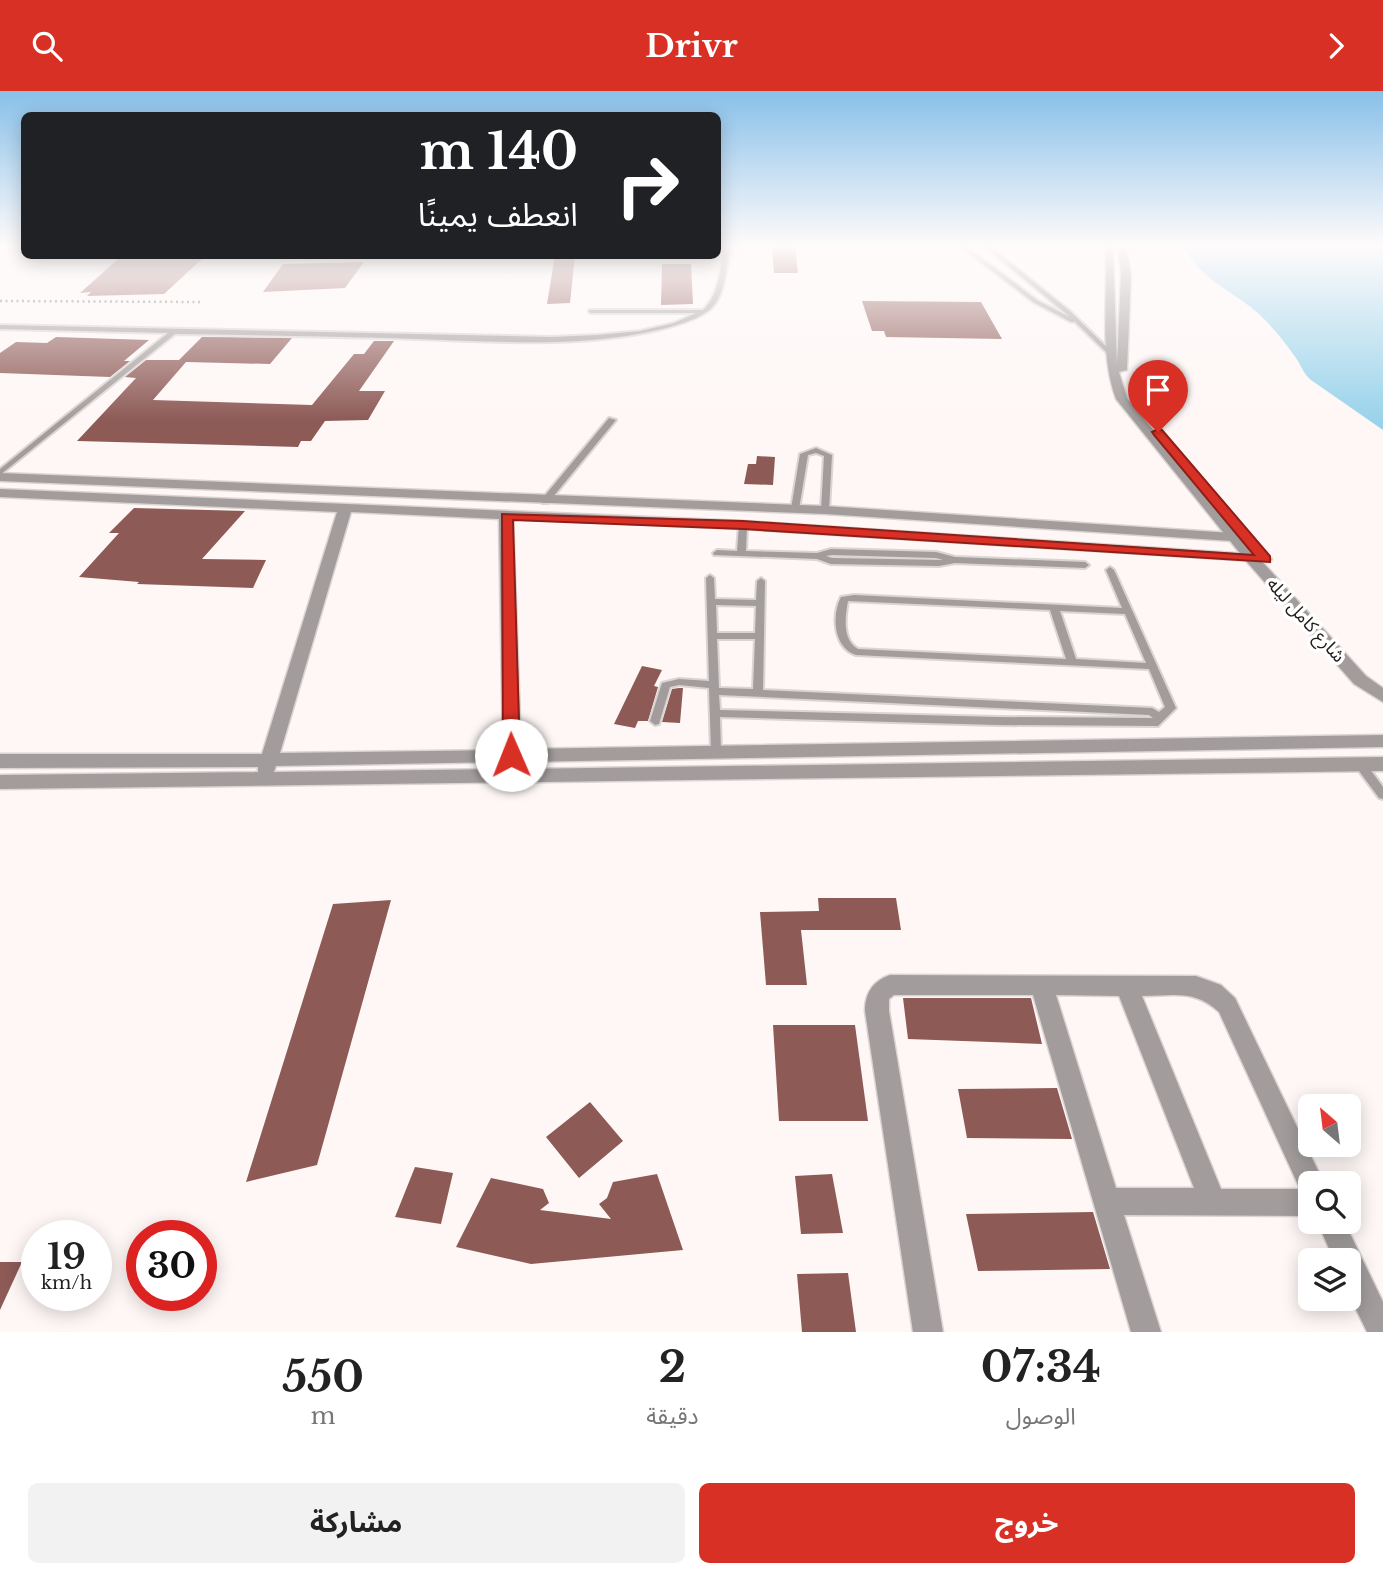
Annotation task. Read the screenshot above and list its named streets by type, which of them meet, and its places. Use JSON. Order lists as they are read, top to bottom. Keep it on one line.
{"streets":{"street":["شارع كامل ليله"]},"north":"top left","page":{"header":"Drivr","turn":["140 m","انعطف يمينًا"],"speed":"19 km/h","limit":"30","eta":["07:34","الوصول","2","دقيقة","550","m"],"buttons":["خروج","مشاركة"]}}
